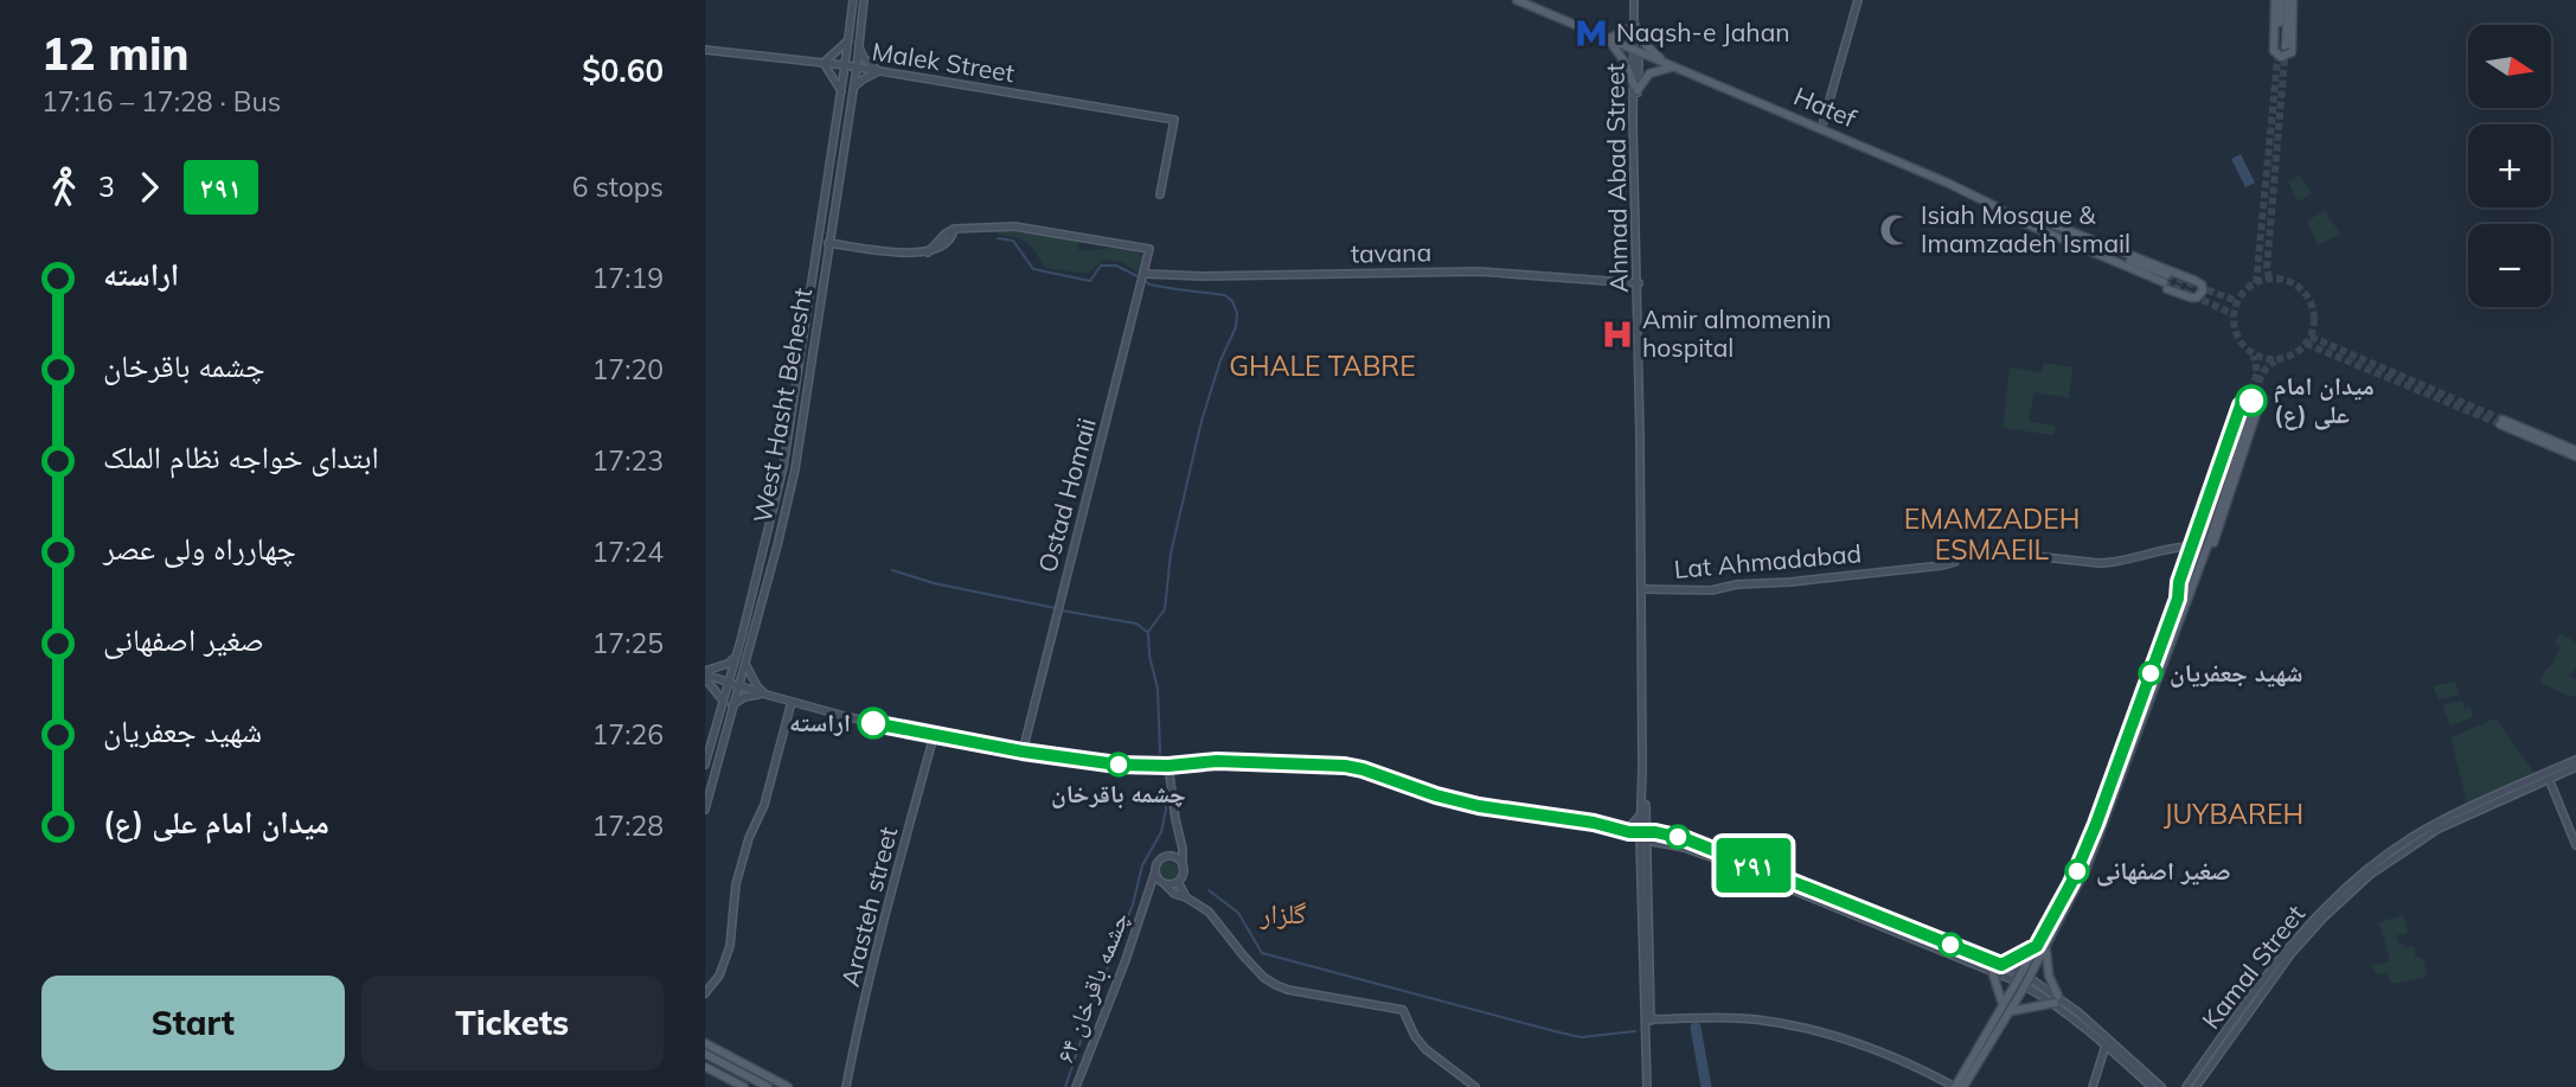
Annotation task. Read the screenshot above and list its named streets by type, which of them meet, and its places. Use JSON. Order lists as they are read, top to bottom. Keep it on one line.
{"streets":{"main road":["Malek Street","Hatef","Ahmad Abad Street","tavana","West Hasht Behesht","Ostad Homaii","Lat Ahmadabad","Arasteh street","Kamal Street","چشمه باقرخان ۶۴"]},"crossings":[["Malek Street","West Hasht Behesht"],["Hatef","Ahmad Abad Street"],["Ahmad Abad Street","tavana"],["Ahmad Abad Street","Lat Ahmadabad"],["tavana","Ostad Homaii"],["West Hasht Behesht","Ostad Homaii"]],"districts":["GHALE TABRE","EMAMZADEH ESMAEIL","JUYBAREH","گلزار"],"places":{"metro station":["Naqsh-e Jahan"],"mosque":["Isiah Mosque & Imamzadeh Ismail"],"hospital":["Amir almomenin hospital"],"other":["میدان امام علی (ع)","شهید جعفریان","اراسته","چشمه باقرخان","صغیر اصفهانی"]},"lines":["bus line ۲۹۱"],"north":"right","page":{"heading":["12 min","17:16 – 17:28 · Bus","$0.60"],"on_map":"۲۹۱","map_buttons":["+","−"],"legs":["3","۲۹۱","6 stops"],"list":[{"name":"اراسته","value":"17:19"},{"name":"چشمه باقرخان","value":"17:20"},{"name":"ابتدای خواجه نظام الملک","value":"17:23"},{"name":"چهارراه ولی عصر","value":"17:24"},{"name":"صغیر اصفهانی","value":"17:25"},{"name":"شهید جعفریان","value":"17:26"},{"name":"میدان امام علی (ع)","value":"17:28"}],"buttons":["Start","Tickets"]}}
